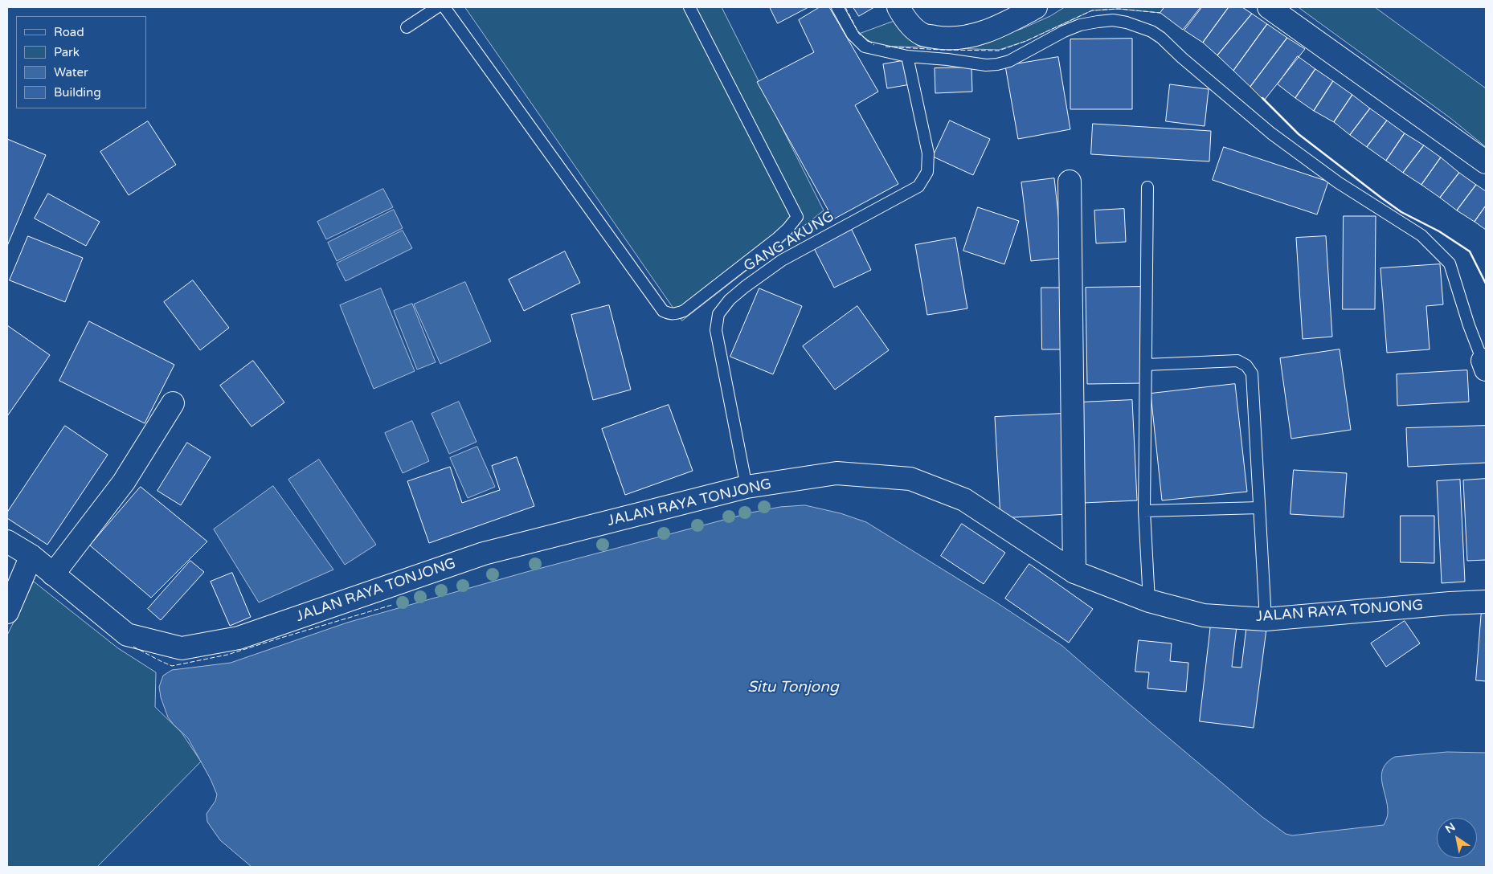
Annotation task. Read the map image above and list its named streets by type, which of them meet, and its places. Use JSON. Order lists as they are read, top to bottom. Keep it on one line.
{"streets":{"main road":["JALAN RAYA TONJONG"],"lane":["GANG AKUNG"]},"crossings":[["GANG AKUNG","JALAN RAYA TONJONG"]],"water":["Situ Tonjong"],"legend":["Road","Park","Water","Building"],"north":"top left"}
